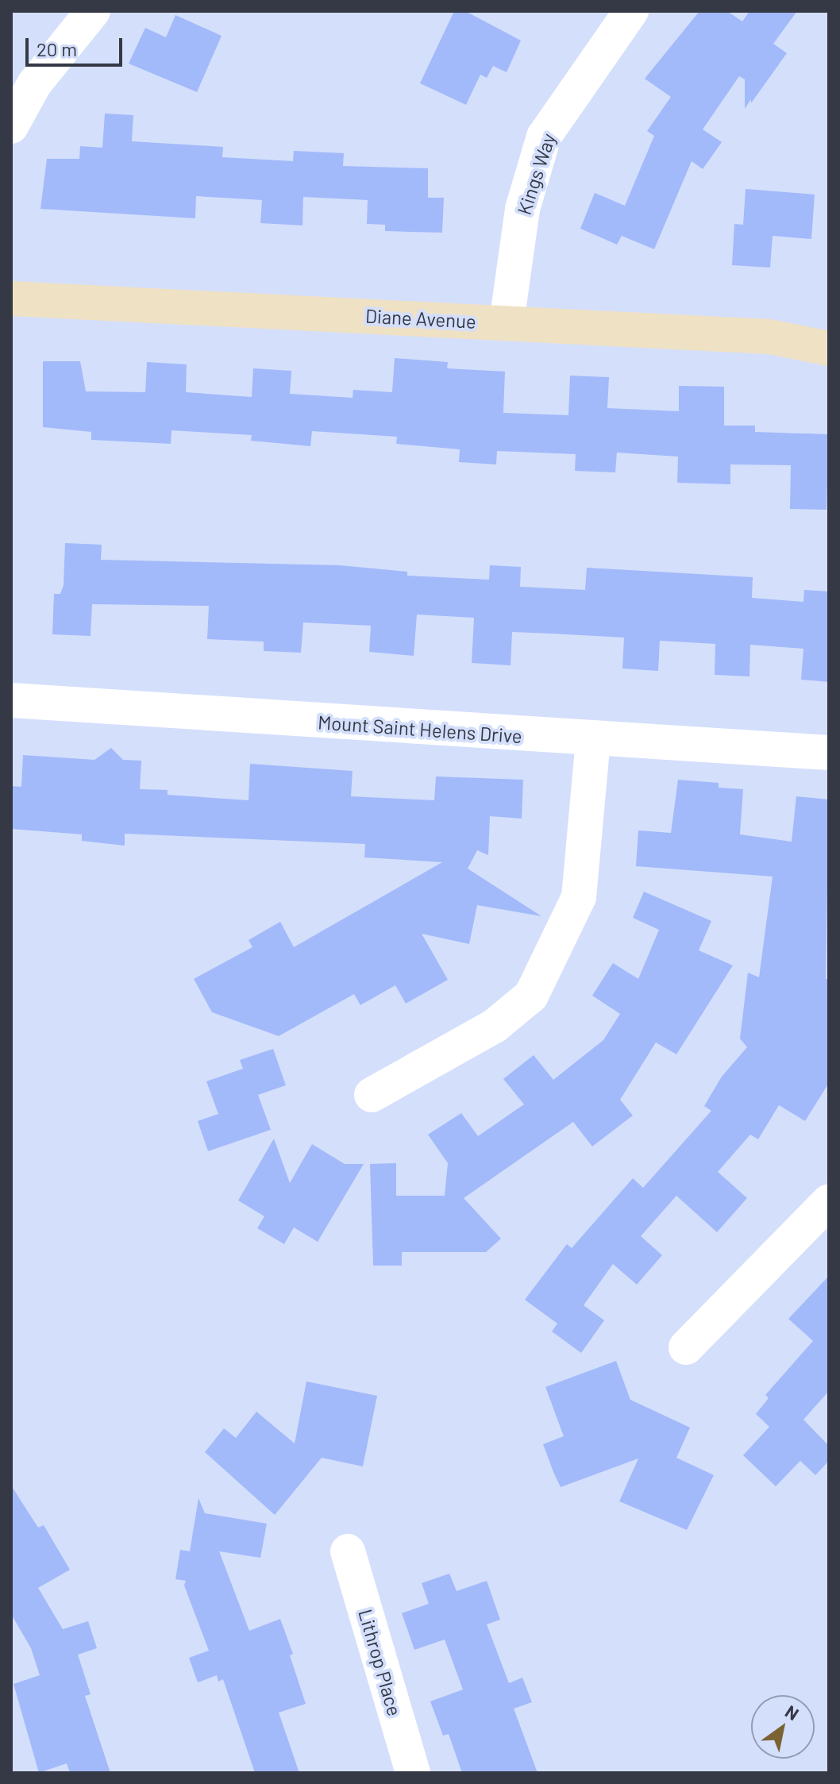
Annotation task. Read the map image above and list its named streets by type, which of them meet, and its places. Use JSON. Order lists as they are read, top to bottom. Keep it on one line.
{"streets":{"street":["Kings Way","Diane Avenue","Mount Saint Helens Drive","Lithrop Place"]},"crossings":[["Kings Way","Diane Avenue"]],"scale_bar":"20 m","north":"top right"}
